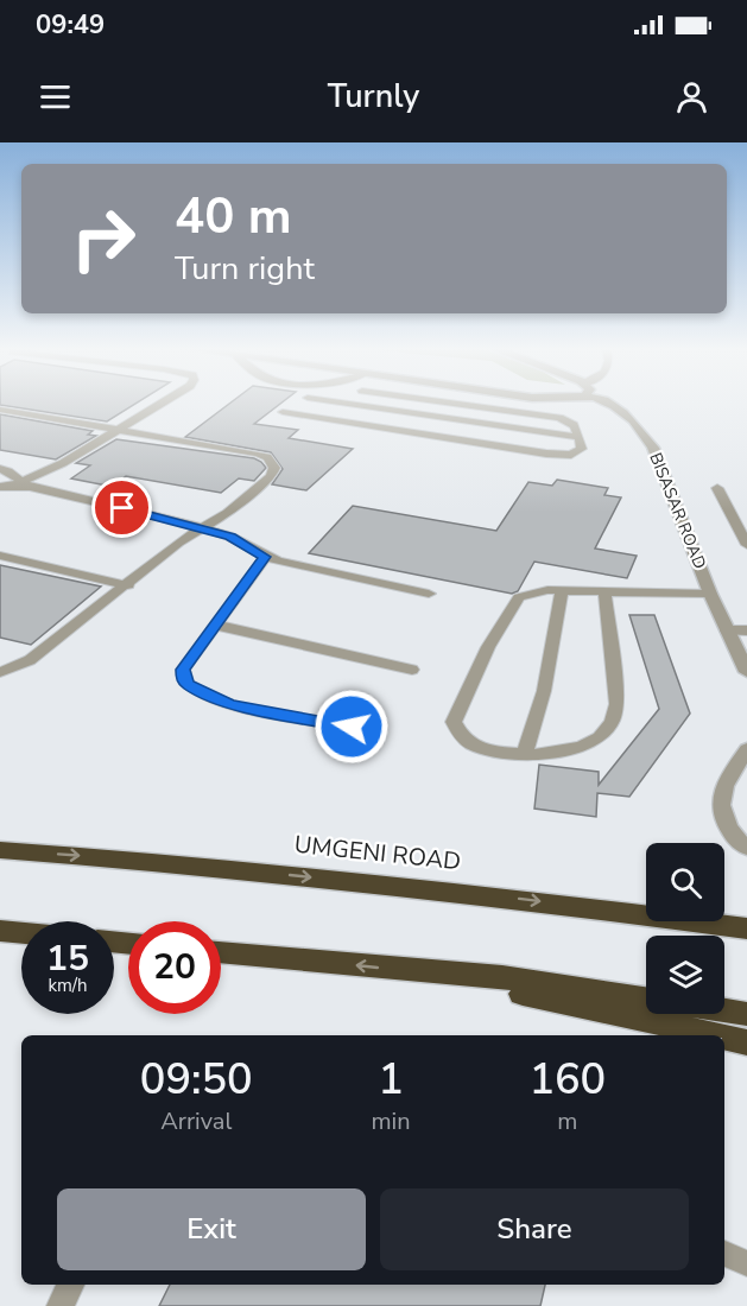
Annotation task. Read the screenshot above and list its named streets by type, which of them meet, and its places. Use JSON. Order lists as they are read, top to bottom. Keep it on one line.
{"streets":{"highway":["UMGENI ROAD"],"street":["BISASAR ROAD"]},"page":{"status":"09:49","header":"Turnly","turn":["40 m","Turn right"],"speed":"15 km/h","limit":"20","eta":["09:50","Arrival","1","min","160","m"],"buttons":["Exit","Share"]}}
